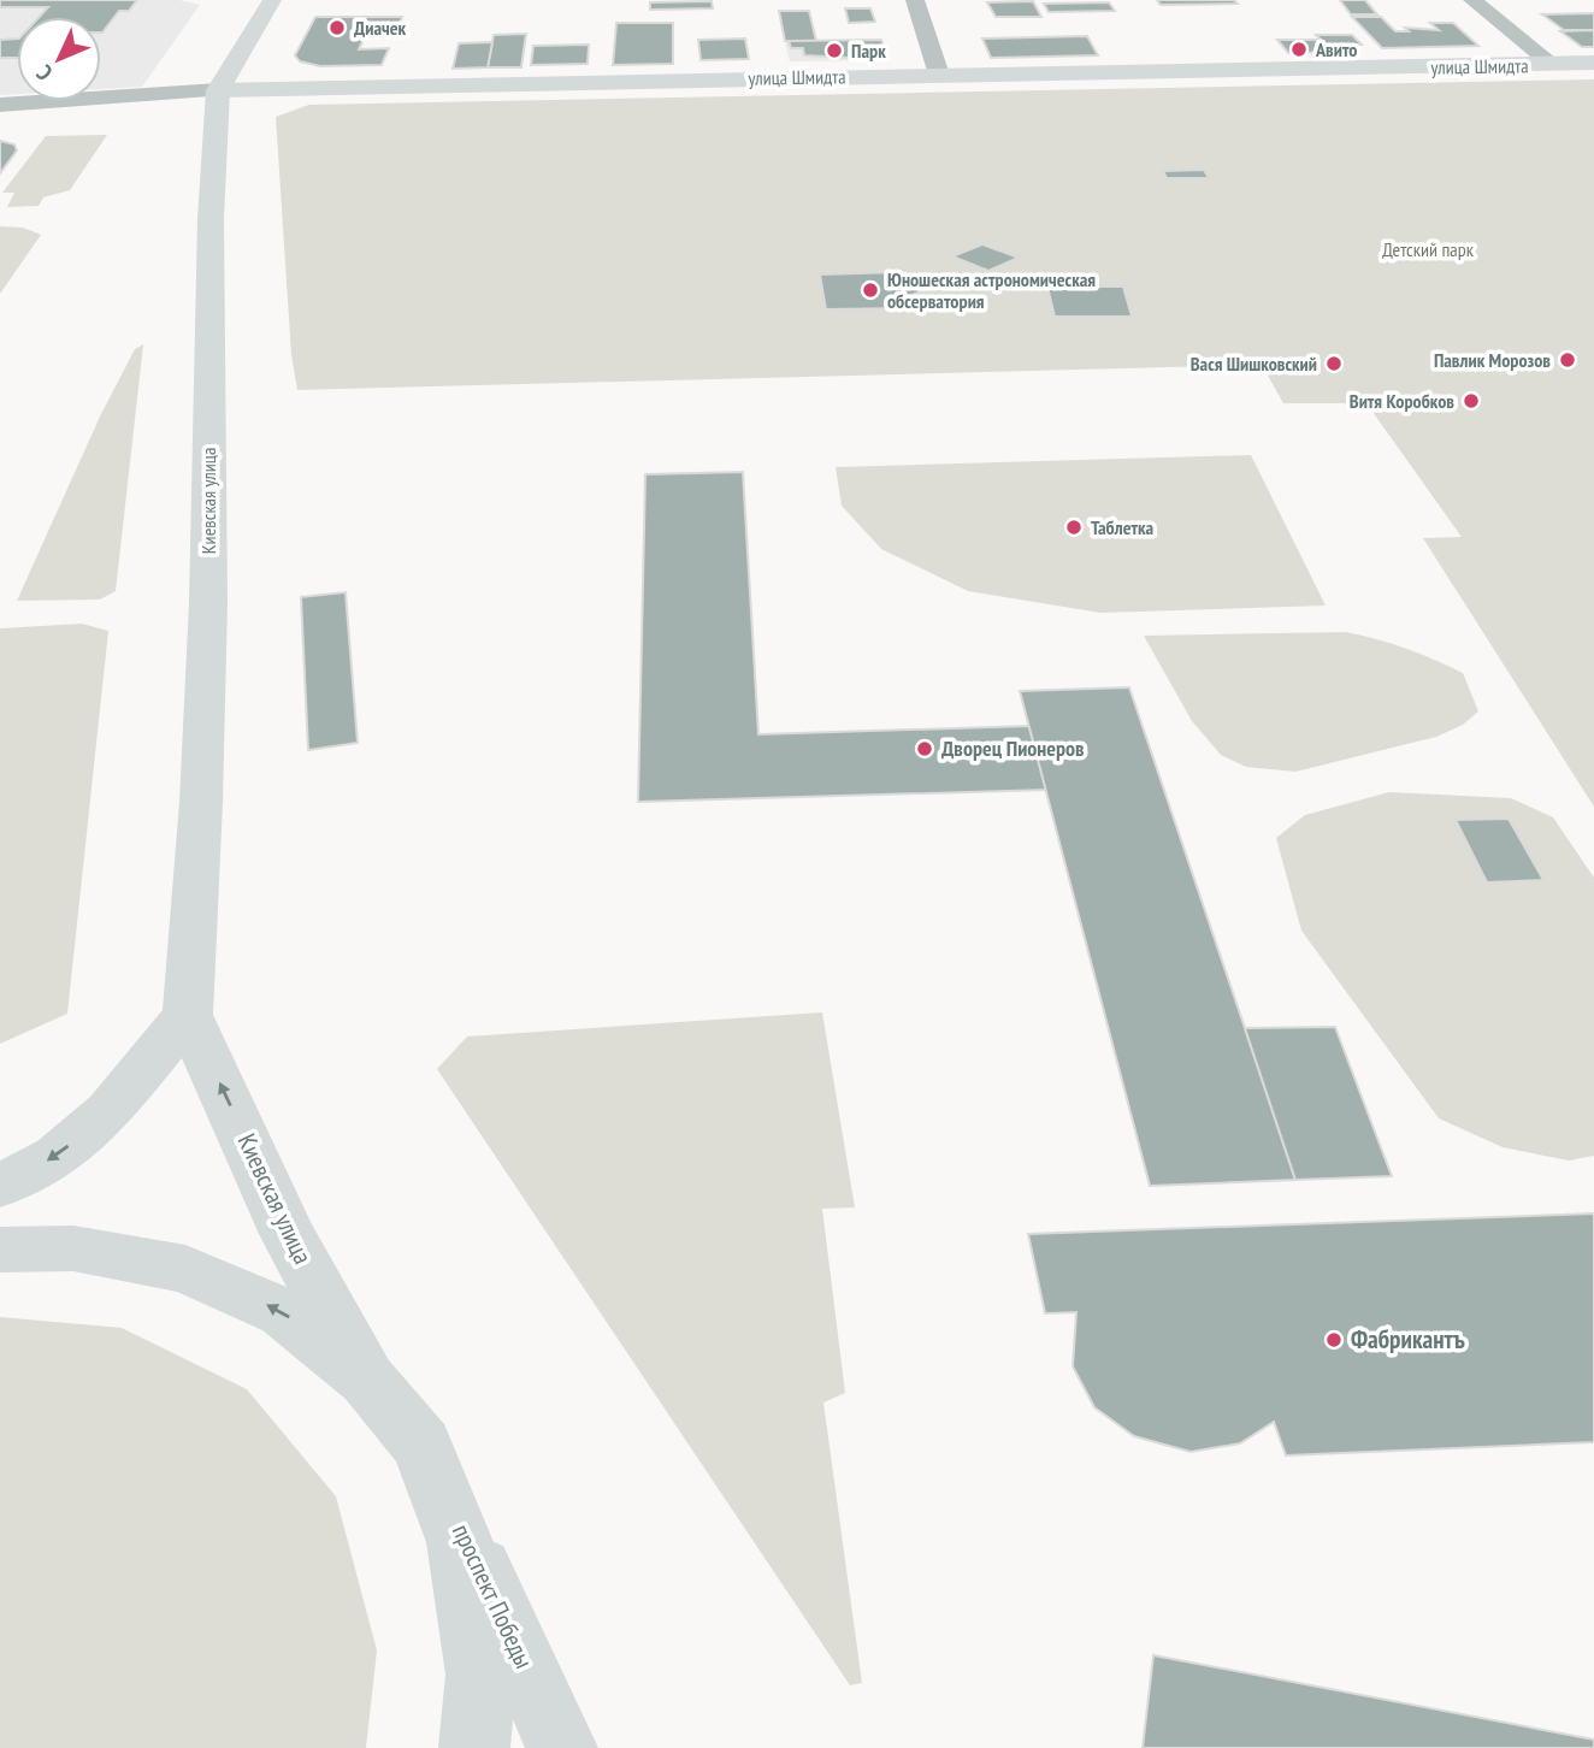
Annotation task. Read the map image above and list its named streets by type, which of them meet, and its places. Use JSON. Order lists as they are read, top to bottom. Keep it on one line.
{"streets":{"main road":["улица Шмидта","Киевская улица","проспект Победы"]},"crossings":[["улица Шмидта","Киевская улица"]],"parks":["Детский парк"],"places":["Диачек","Авито","Парк","Юношеская астрономическая обсерватория","Павлик Морозов","Вася Шишковский","Витя Коробков","Таблетка","Дворец Пионеров","Фабрикантъ"],"north":"bottom left"}
